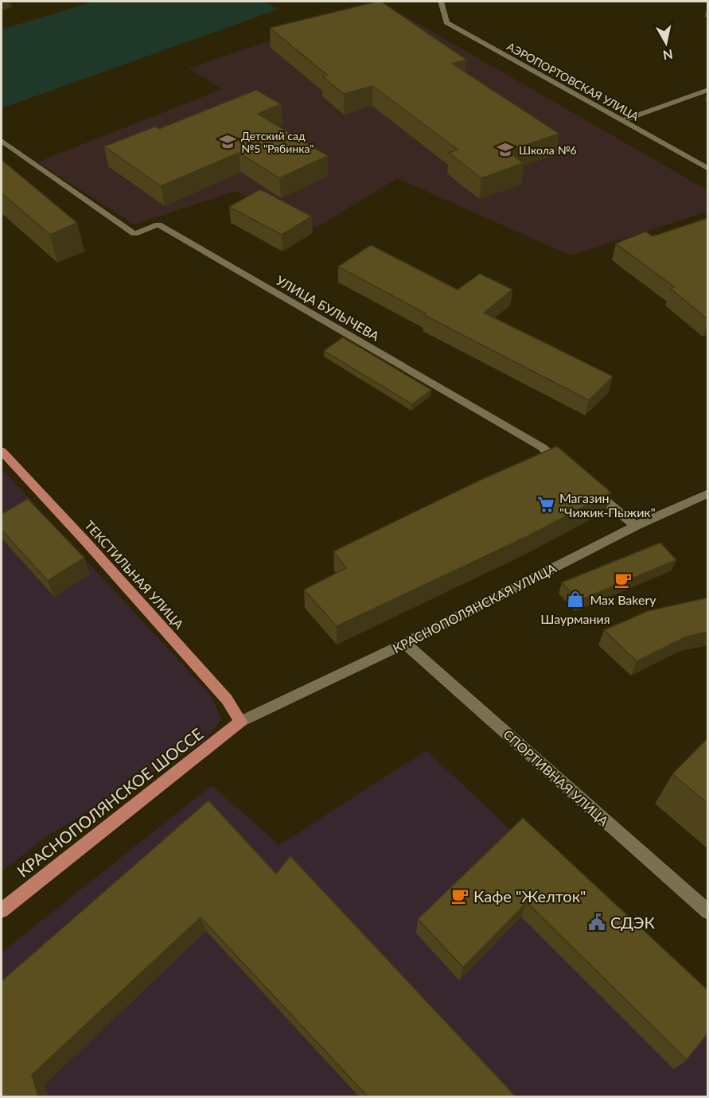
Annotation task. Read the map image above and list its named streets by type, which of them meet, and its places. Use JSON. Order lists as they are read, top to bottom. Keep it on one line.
{"streets":{"main road":["ТЕКСТИЛЬНАЯ УЛИЦА","КРАСНОПОЛЯНСКОЕ ШОССЕ"],"street":["АЭРОПОРТОВСКАЯ УЛИЦА","УЛИЦА БУЛЫЧЕВА","КРАСНОПОЛЯНСКАЯ УЛИЦА","СПОРТИВНАЯ УЛИЦА"]},"crossings":[["ТЕКСТИЛЬНАЯ УЛИЦА","КРАСНОПОЛЯНСКАЯ УЛИЦА"],["ТЕКСТИЛЬНАЯ УЛИЦА","КРАСНОПОЛЯНСКОЕ ШОССЕ"],["КРАСНОПОЛЯНСКАЯ УЛИЦА","СПОРТИВНАЯ УЛИЦА"],["КРАСНОПОЛЯНСКАЯ УЛИЦА","КРАСНОПОЛЯНСКОЕ ШОССЕ"]],"places":{"school or university":["Детский сад №5 \"Рябинка\"","Школа №6"],"supermarket":["Магазин \"Чижик-Пыжик\""],"cafe":["Max Bakery","Кафе \"Желток\""],"shop":["Шаурмания"],"public building":["СДЭК"]},"north":"bottom"}
